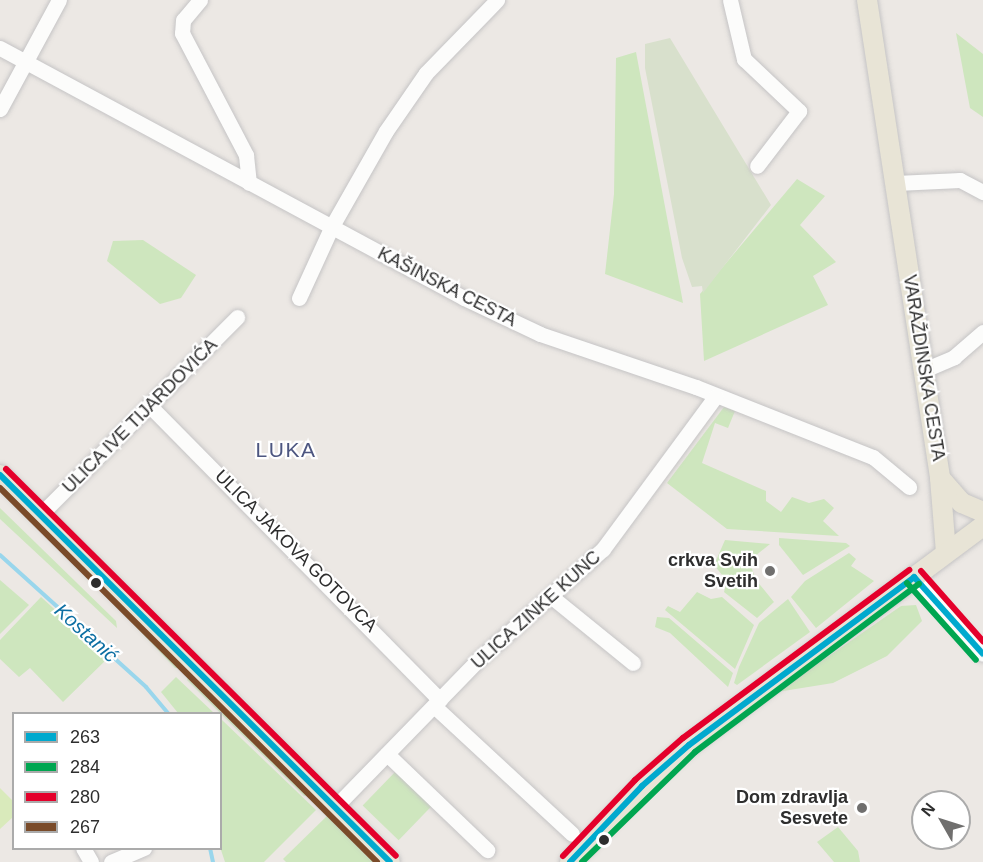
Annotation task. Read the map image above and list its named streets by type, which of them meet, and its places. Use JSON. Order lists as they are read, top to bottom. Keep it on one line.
{"streets":{"main road":["VARAŽDINSKA CESTA"],"street":["KAŠINSKA CESTA","ULICA IVE TIJARDOVIĆA","ULICA JAKOVA GOTOVCA","ULICA ZINKE KUNC"]},"crossings":[["KAŠINSKA CESTA","ULICA ZINKE KUNC"],["ULICA IVE TIJARDOVIĆA","ULICA JAKOVA GOTOVCA"],["ULICA JAKOVA GOTOVCA","ULICA ZINKE KUNC"]],"districts":["LUKA"],"water":["Kostanić"],"places":["crkva Svih Svetih","Dom zdravlja Sesvete"],"lines":["transit line 280","transit line 263","transit line 267","transit line 284"],"legend":["263","284","280","267"],"north":"top left"}
